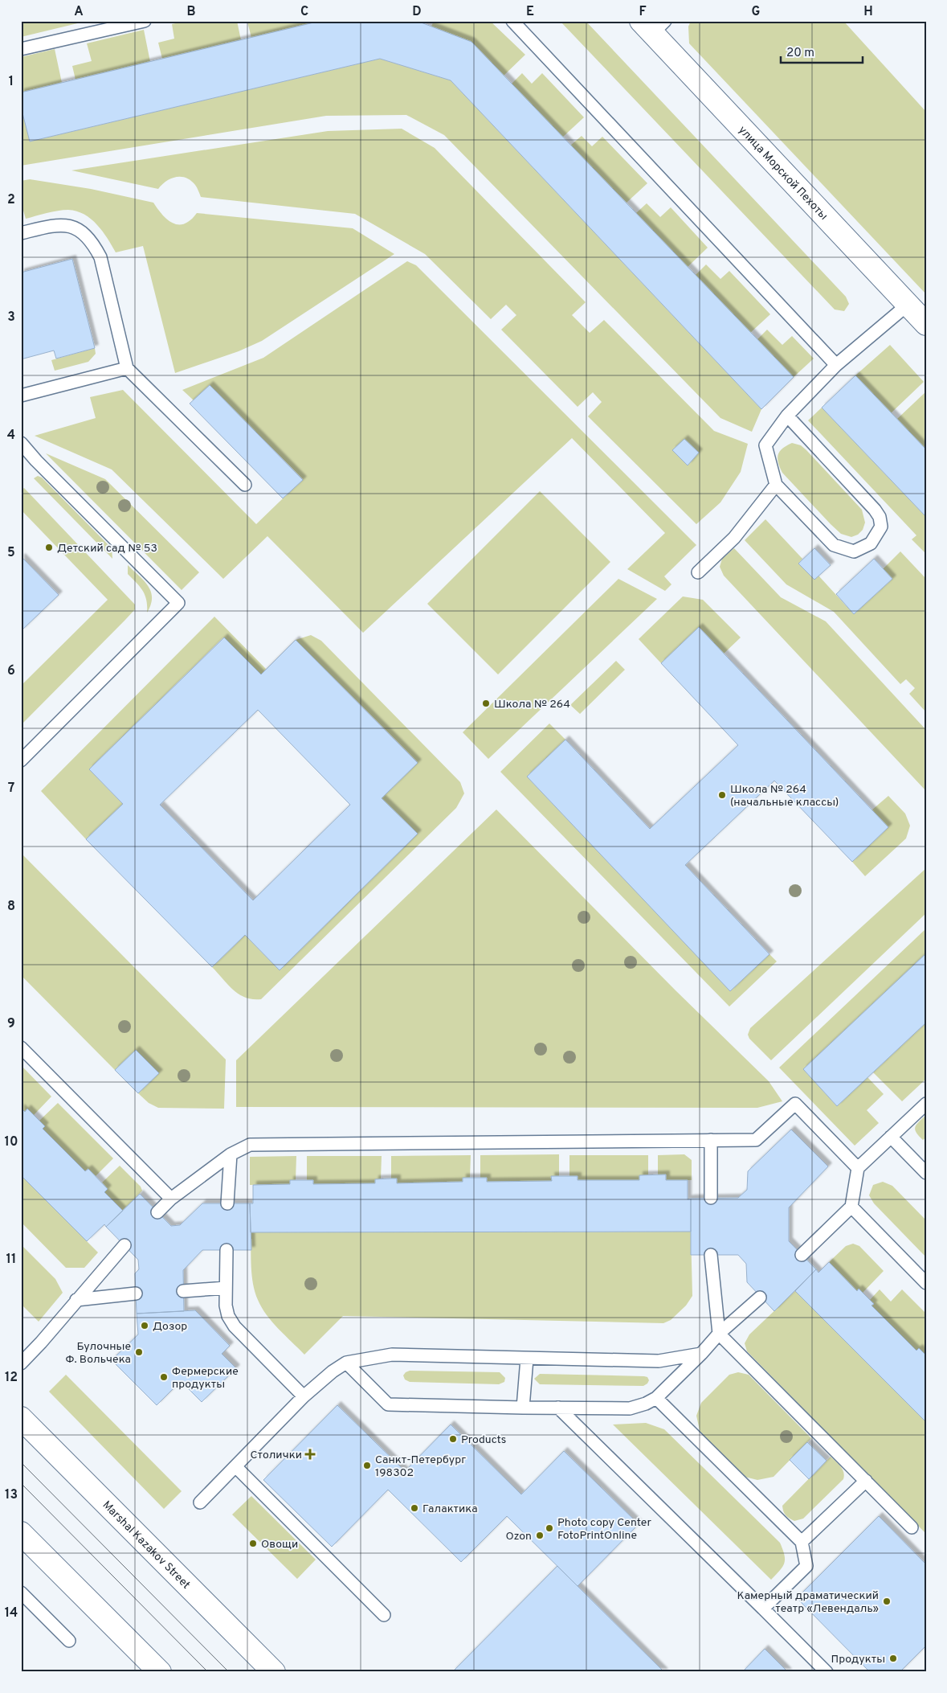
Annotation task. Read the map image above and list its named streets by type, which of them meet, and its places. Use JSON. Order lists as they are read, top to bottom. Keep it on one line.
{"streets":{"street":["улица Морской Пехоты","Marshal Kazakov Street"]},"places":{"other":["Детский сад № 53","Школа № 264","Школа № 264 (начальные классы)","Дозор","Булочные Ф. Вольчека","Фермерские продукты","Products","Санкт-Петербург 198302","Галактика","Photo copy Center FotoPrintOnline","Ozon","Овощи","Камерный драматический театр «Левендаль»","Продукты"],"health":["Столички"]},"scale_bar":"20 m","grid":{"columns":["A","B","C","D","E","F","G","H"],"rows":["1","2","3","4","5","6","7","8","9","10","11","12","13","14"]}}
